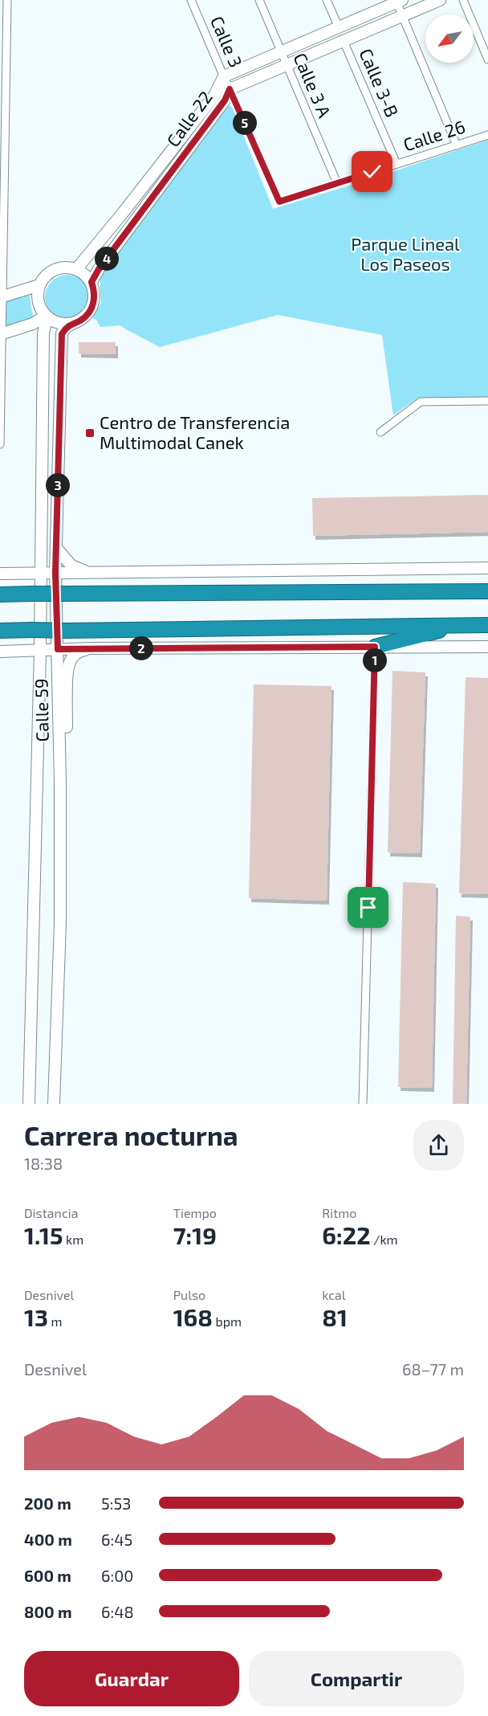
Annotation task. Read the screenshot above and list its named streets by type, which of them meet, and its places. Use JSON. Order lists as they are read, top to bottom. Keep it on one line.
{"streets":{"main road":["Calle 22","Calle 59"],"street":["Calle 3","Calle 3-B","Calle 3 A","Calle 26"]},"crossings":[["Calle 3","Calle 22"],["Calle 3","Calle 26"],["Calle 3-B","Calle 22"],["Calle 3-B","Calle 26"],["Calle 3 A","Calle 22"],["Calle 3 A","Calle 26"],["Calle 22","Calle 59"]],"parks":["Parque Lineal Los Paseos"],"places":{"transit":["Centro de Transferencia Multimodal Canek"]},"north":"bottom left","page":{"pins":["5","4","3","2","1"],"heading":["Carrera nocturna","18:38"],"stats":[["Distancia","1.15 km"],["Tiempo","7:19"],["Ritmo","6:22 /km"],["Desnivel","13 m"],["Pulso","168 bpm"],["kcal","81"]],"chart":["Desnivel","68–77 m"],"list":[{"name":"200 m","note":"5:53"},{"name":"400 m","note":"6:45"},{"name":"600 m","note":"6:00"},{"name":"800 m","note":"6:48"}],"buttons":["Guardar","Compartir"]}}
